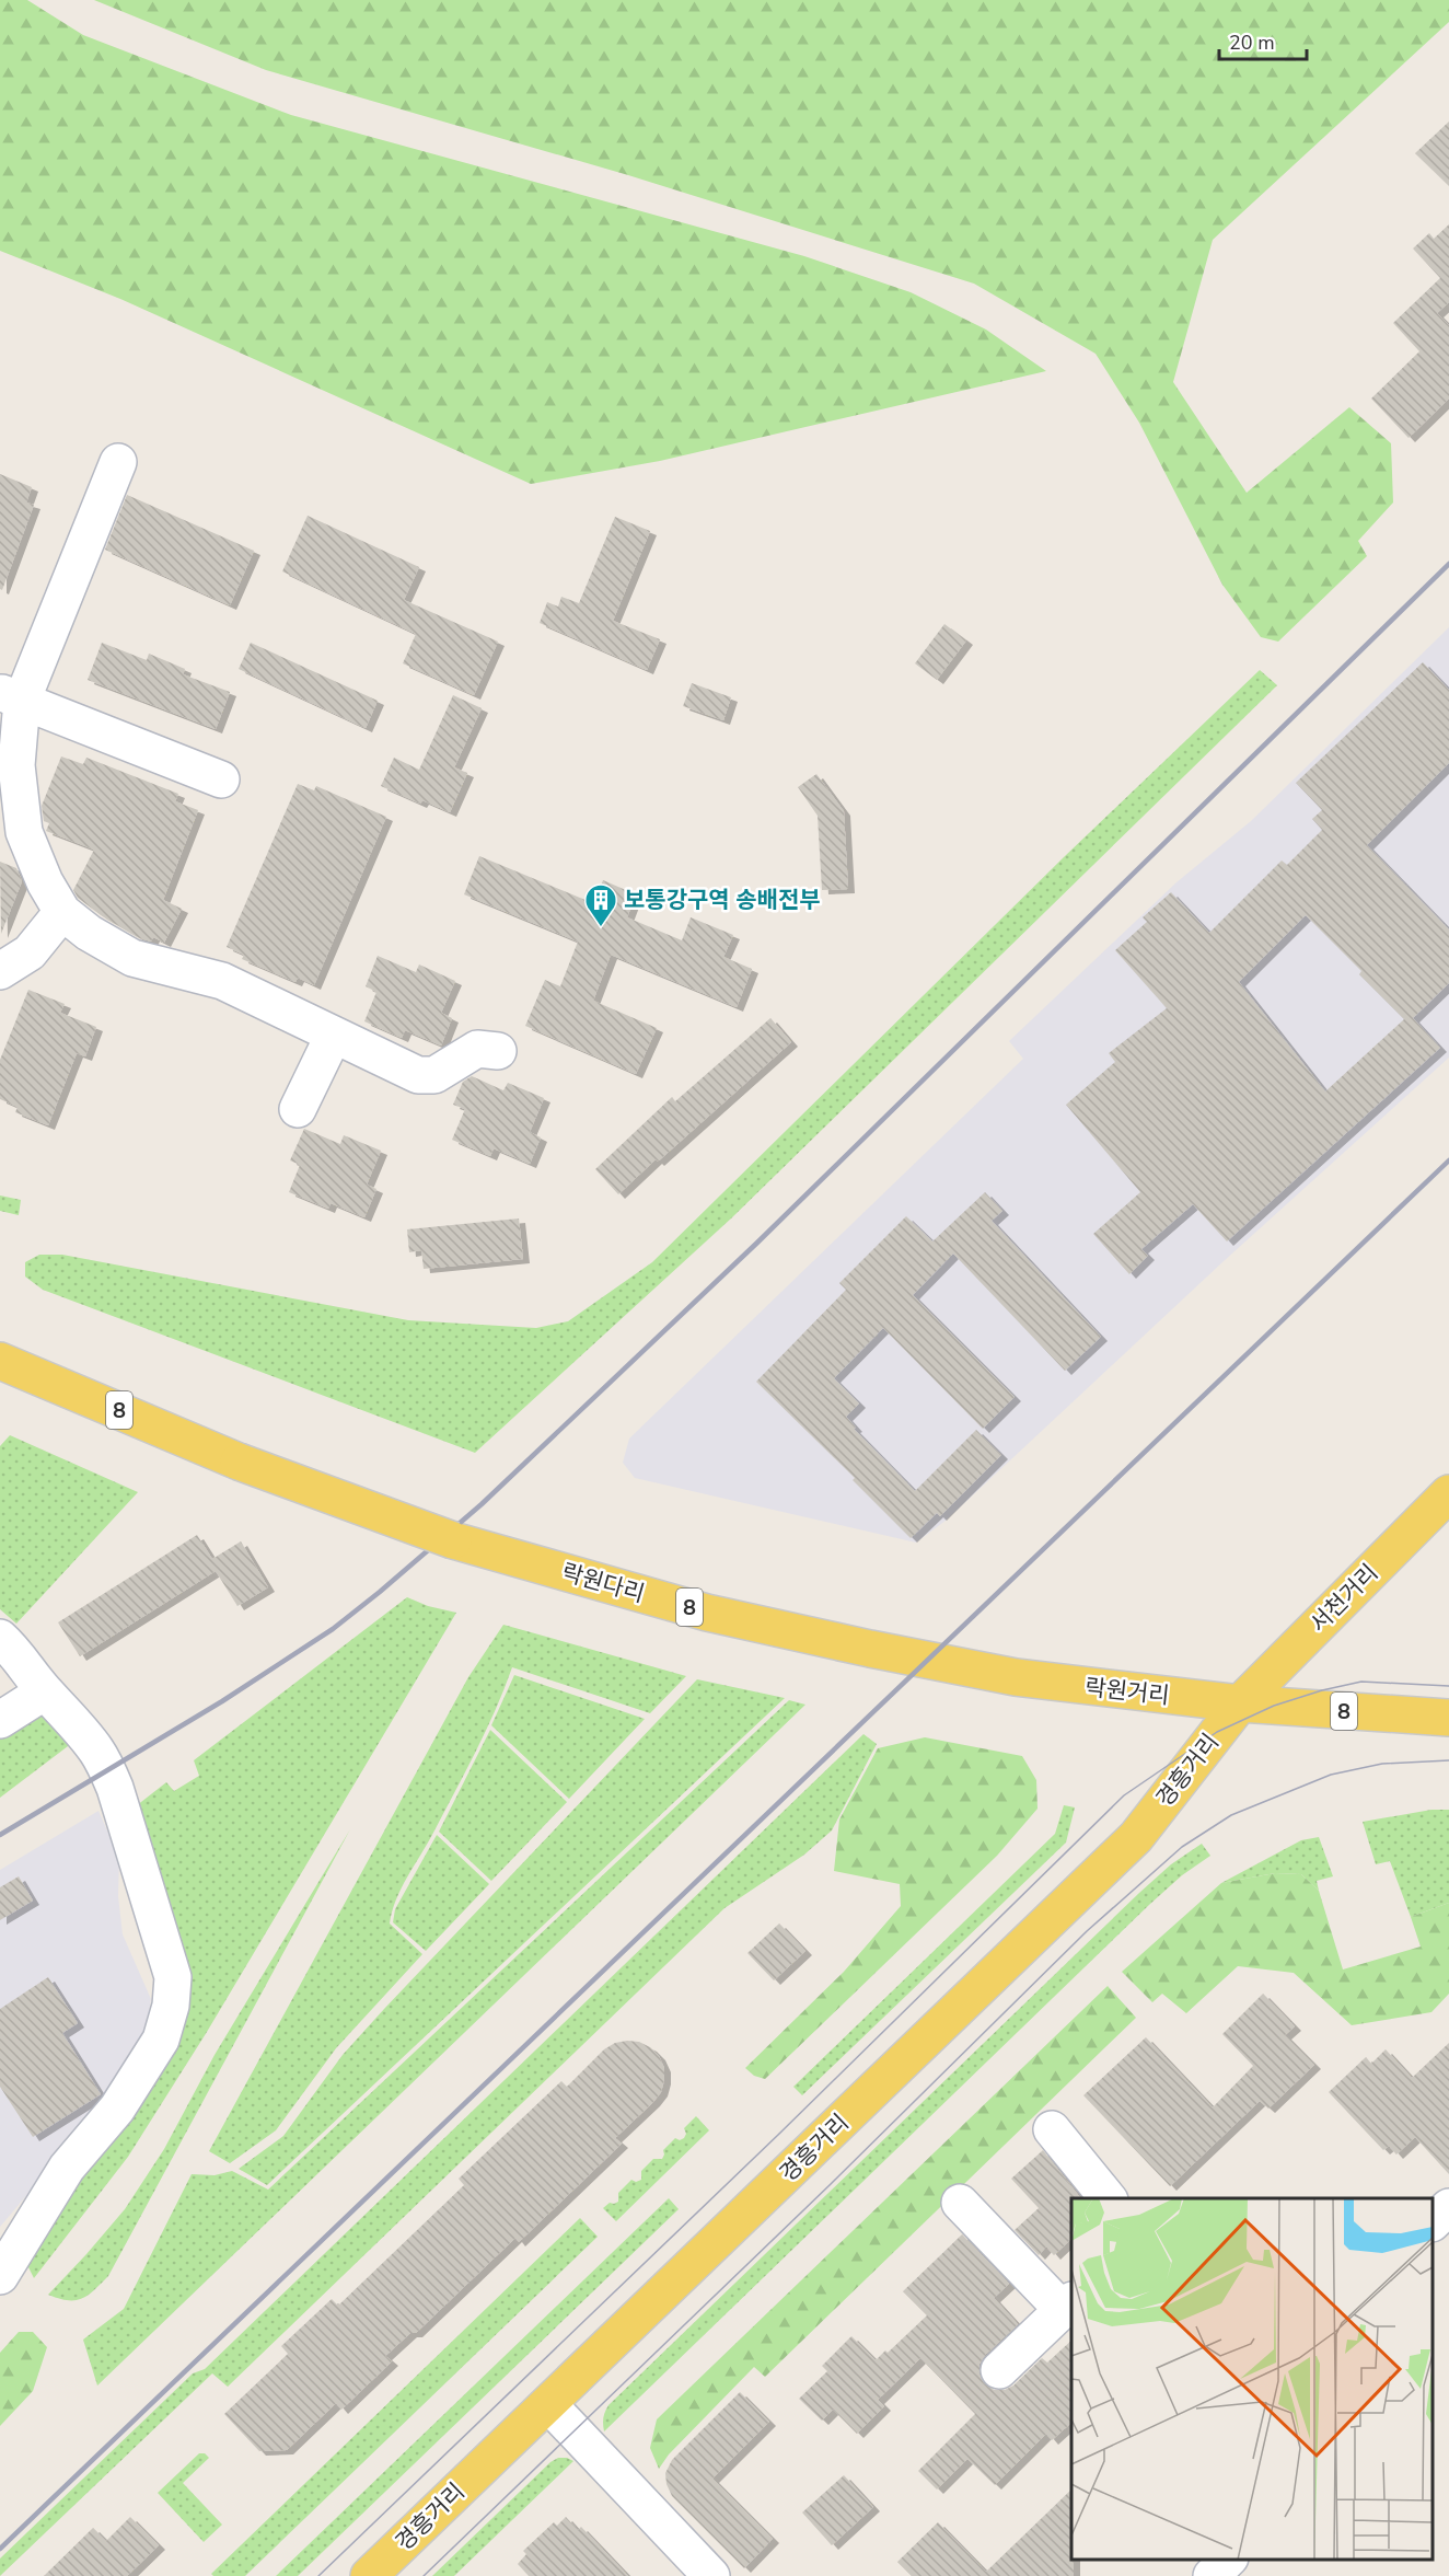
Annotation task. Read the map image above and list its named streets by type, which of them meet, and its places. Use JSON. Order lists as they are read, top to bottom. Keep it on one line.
{"streets":{"main road":["8","락원다리","서천거리","락원거리","경흥거리"]},"crossings":[["8","서천거리"],["8","락원거리"],["8","경흥거리"],["락원다리","락원거리"],["서천거리","락원거리"],["서천거리","경흥거리"],["락원거리","경흥거리"]],"places":{"building":["보통강구역 송배전부"]},"scale_bar":"20 m"}
